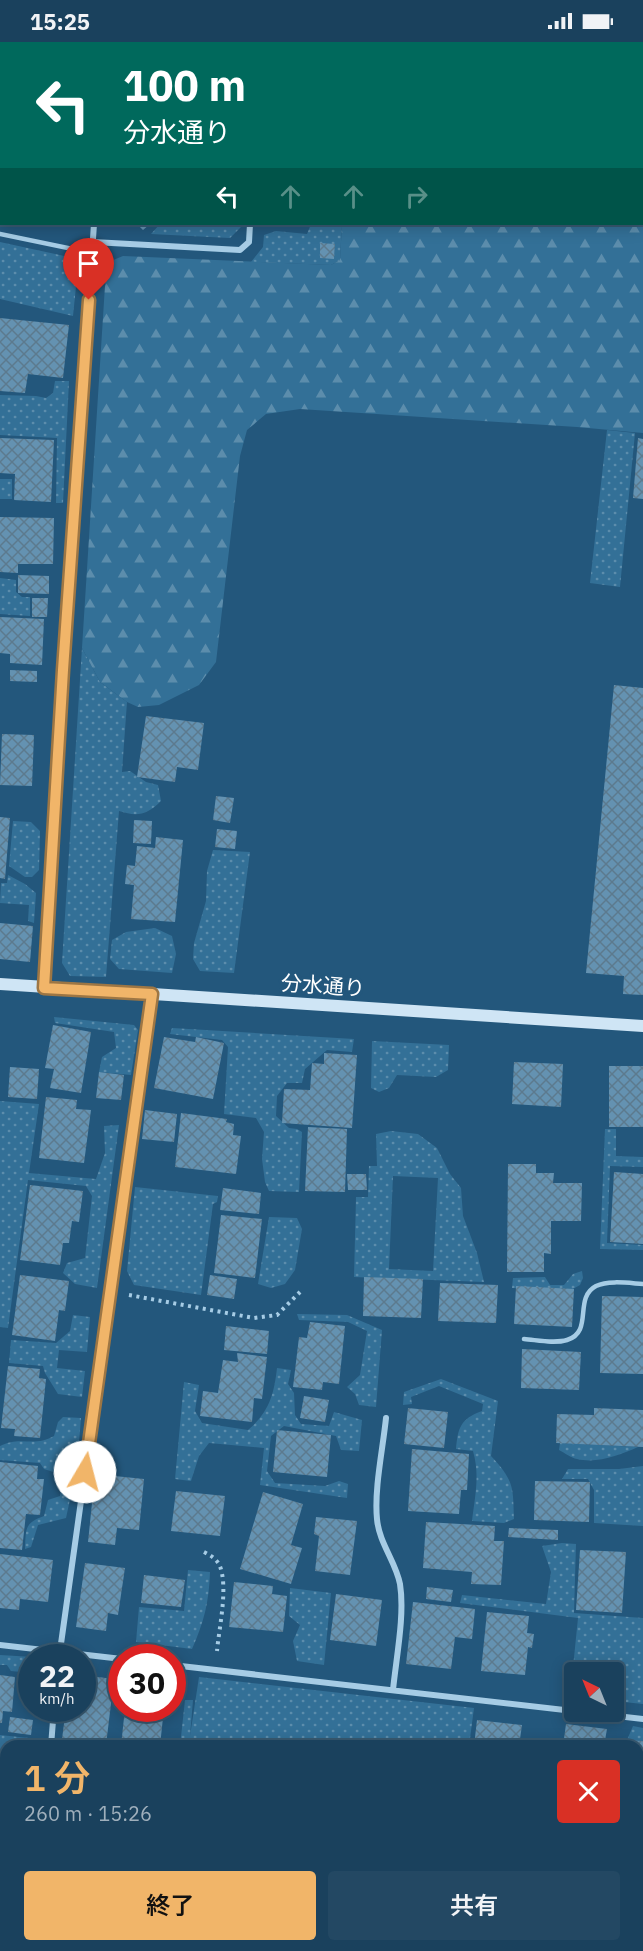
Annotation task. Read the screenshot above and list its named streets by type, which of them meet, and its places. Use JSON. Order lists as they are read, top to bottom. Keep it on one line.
{"streets":{"street":["分水通り"]},"north":"top left","page":{"status":"15:25","turn":["100 m","分水通り"],"speed":"22 km/h","limit":"30","heading":["1 分","260 m · 15:26"],"buttons":["終了","共有"]}}
